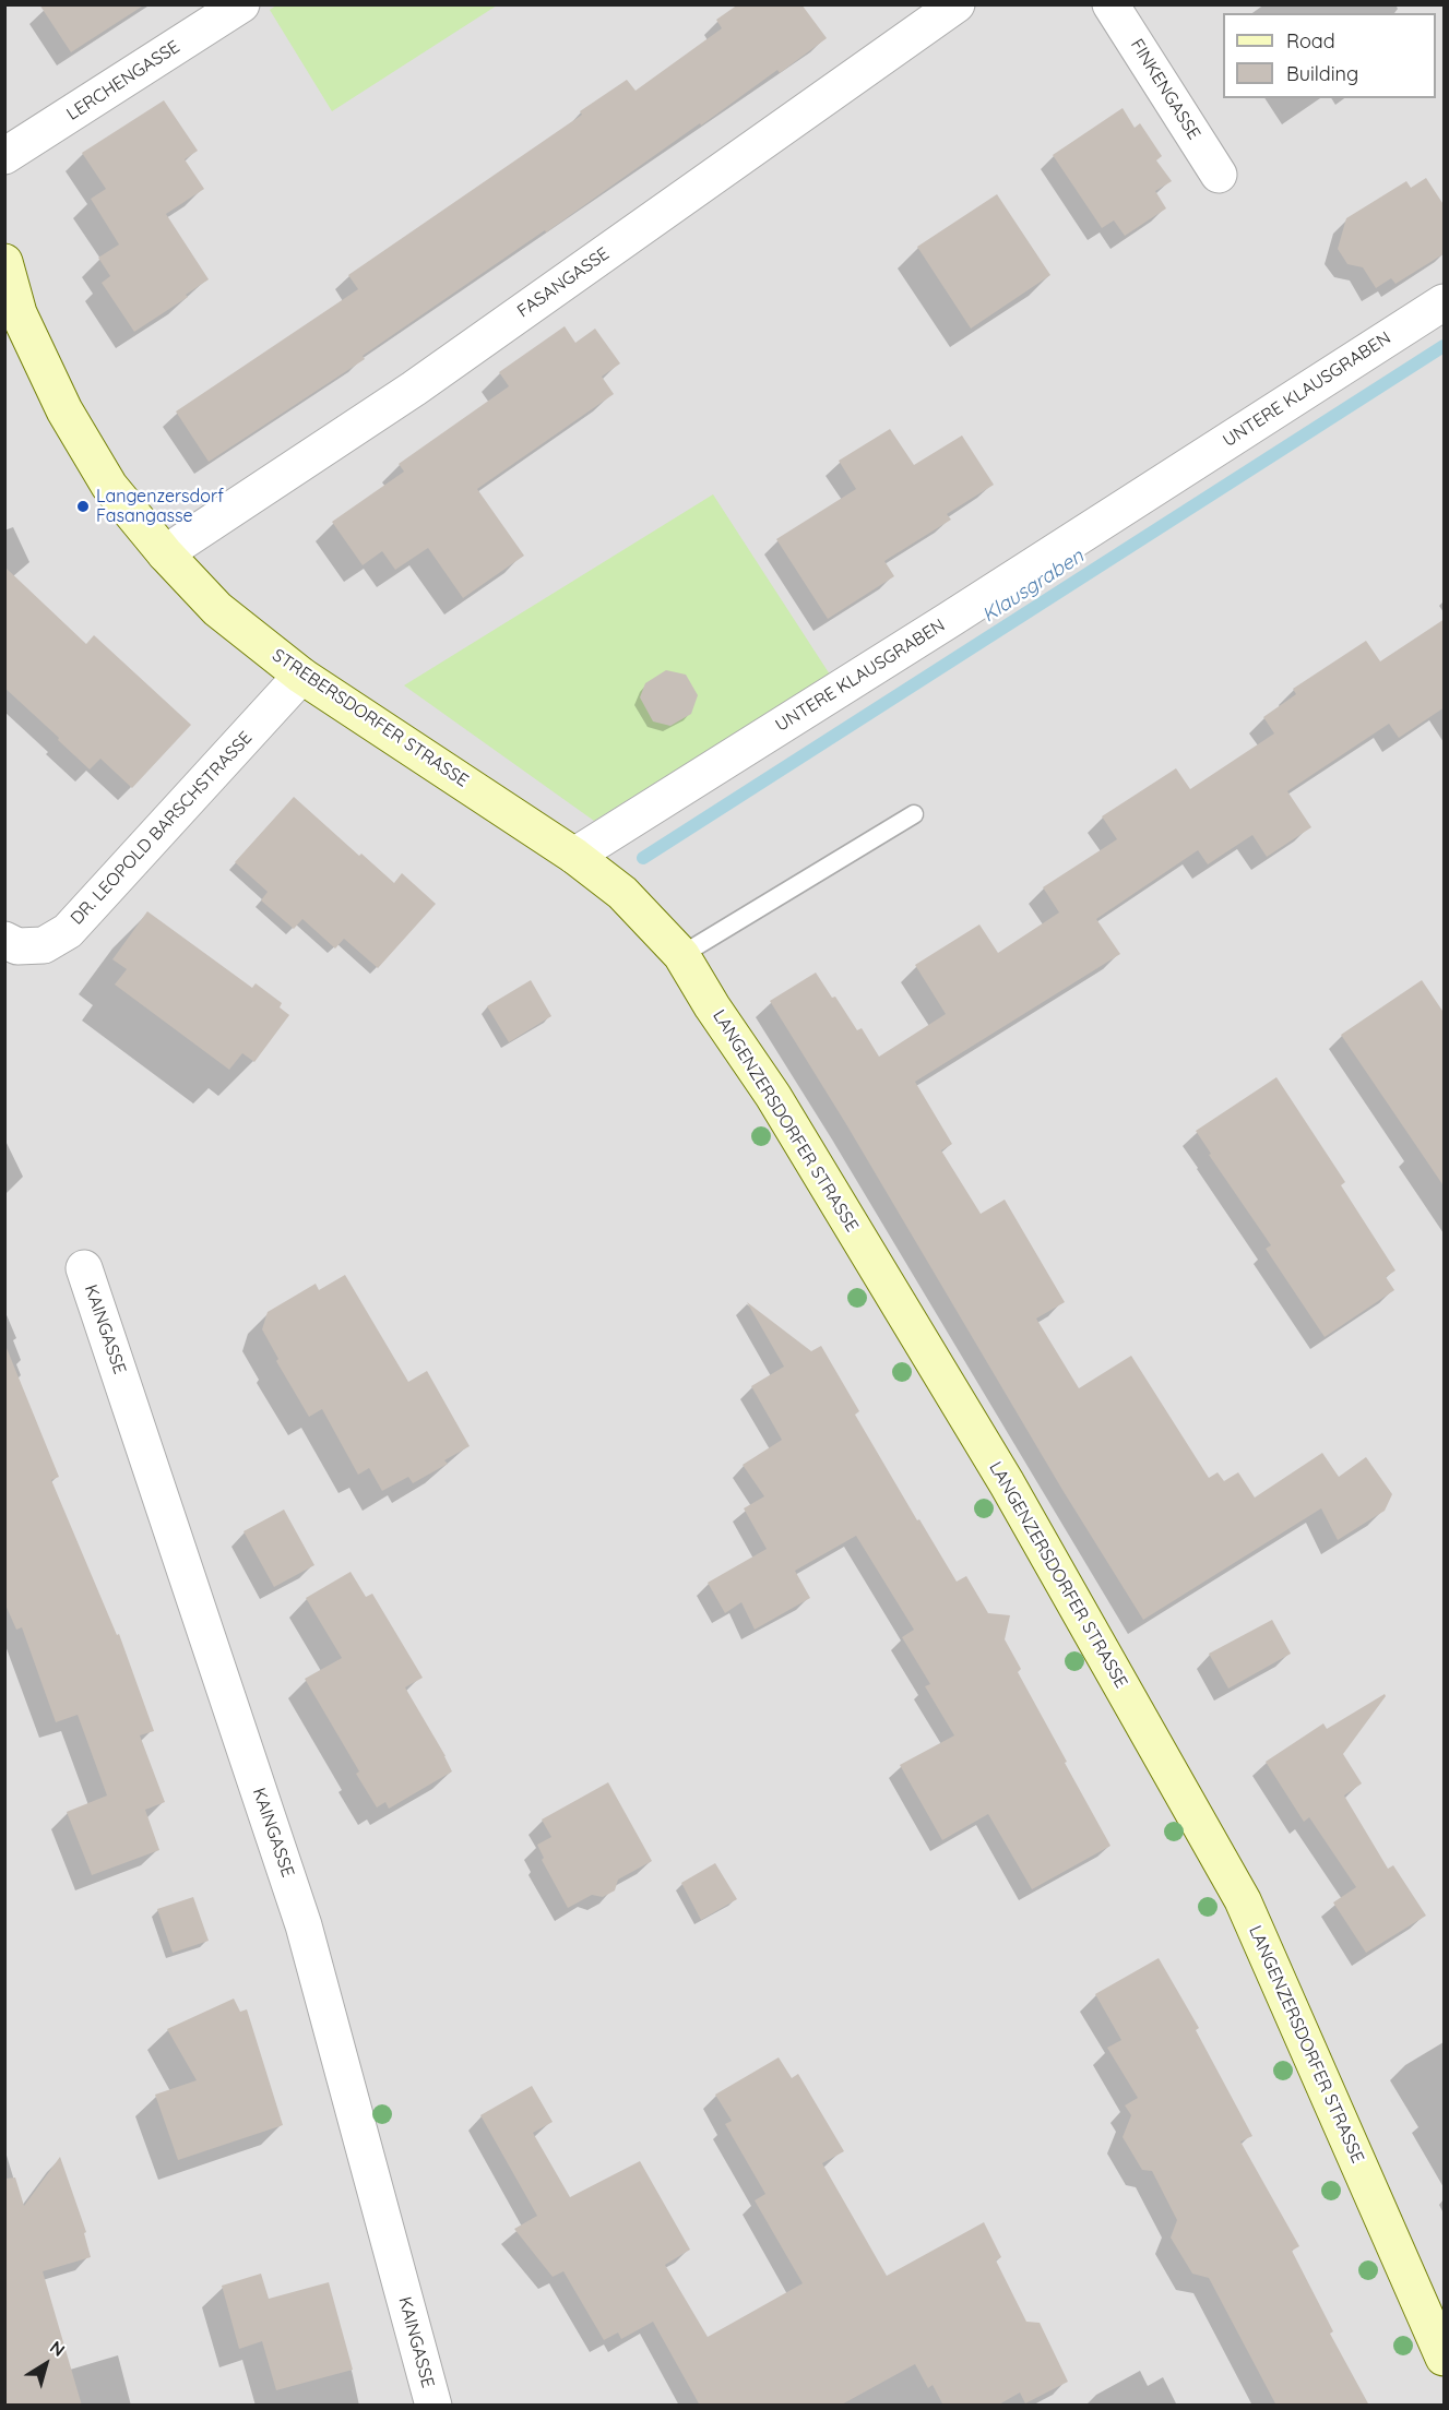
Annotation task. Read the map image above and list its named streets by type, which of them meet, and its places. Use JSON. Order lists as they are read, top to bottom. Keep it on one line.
{"streets":{"main road":["STREBERSDORFER STRASSE","LANGENZERSDORFER STRASSE"],"street":["LERCHENGASSE","FINKENGASSE","FASANGASSE","UNTERE KLAUSGRABEN","DR. LEOPOLD BARSCHSTRASSE","KAINGASSE"]},"crossings":[["FASANGASSE","STREBERSDORFER STRASSE"],["UNTERE KLAUSGRABEN","STREBERSDORFER STRASSE"],["UNTERE KLAUSGRABEN","LANGENZERSDORFER STRASSE"],["STREBERSDORFER STRASSE","DR. LEOPOLD BARSCHSTRASSE"],["STREBERSDORFER STRASSE","LANGENZERSDORFER STRASSE"]],"water":["Klausgraben"],"places":["Langenzersdorf Fasangasse"],"legend":["Road","Building"],"north":"top right"}
